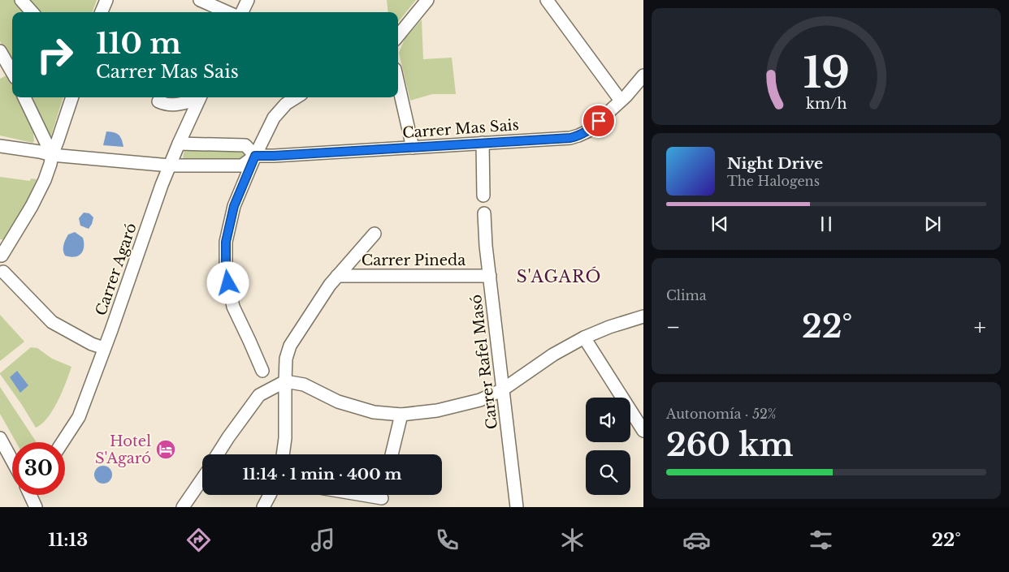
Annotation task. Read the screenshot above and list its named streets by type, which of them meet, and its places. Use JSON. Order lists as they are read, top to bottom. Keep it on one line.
{"streets":{"street":["Carrer Mas Sais","Carrer Pineda","Carrer Agaró","Carrer Rafel Masó"]},"crossings":[["Carrer Mas Sais","Carrer Agaró"],["Carrer Pineda","Carrer Rafel Masó"]],"districts":["S'AGARÓ"],"places":{"hotel":["Hotel S'Agaró"]},"page":{"turn":["110 m","Carrer Mas Sais"],"song":["Night Drive","The Halogens"],"tile":["Clima",["Autonomía · 52%","260 km"]],"heat":["−","22°","+"],"limit":"30","trip":"11:14 · 1 min · 400 m","tabs":["11:13","22°"],"gauge":["19","km/h"]}}
